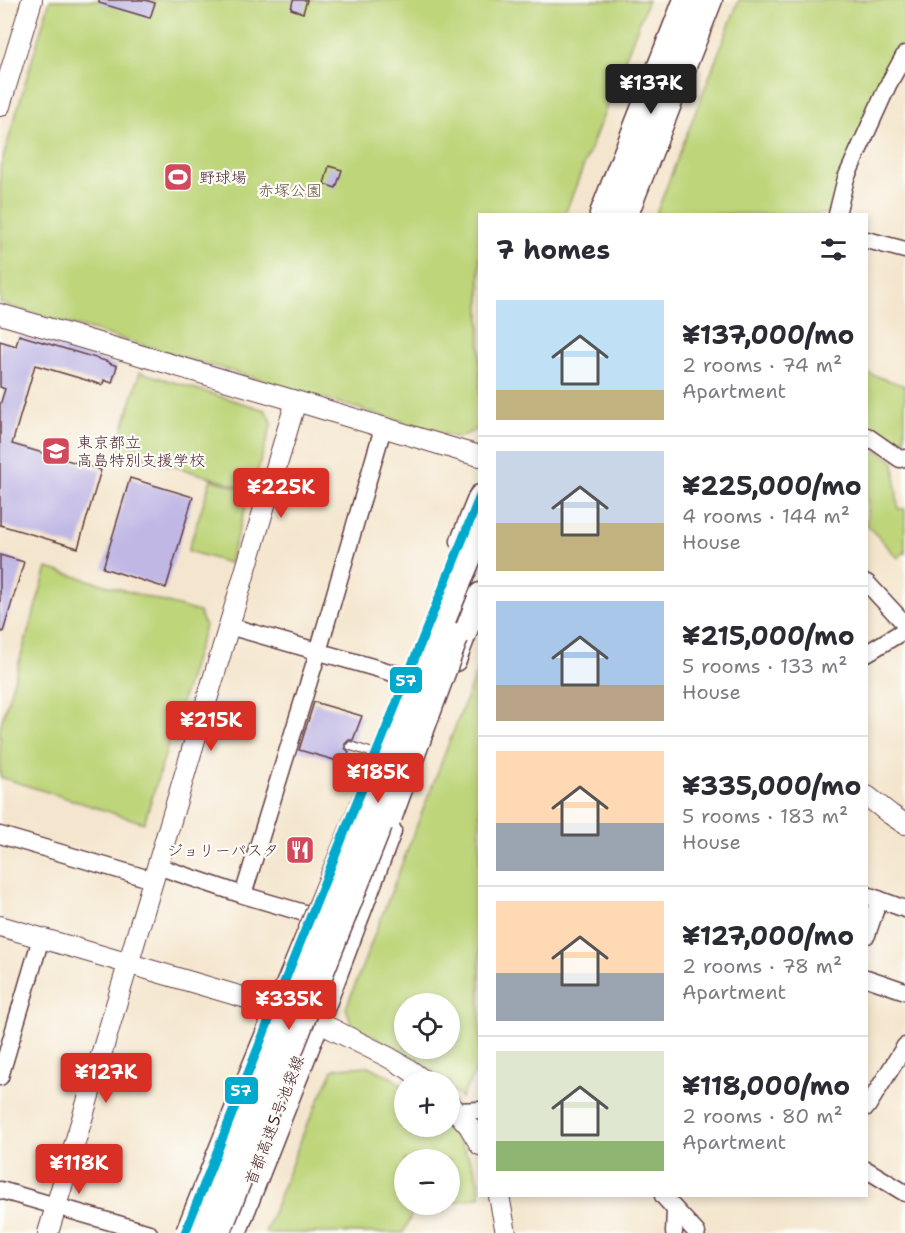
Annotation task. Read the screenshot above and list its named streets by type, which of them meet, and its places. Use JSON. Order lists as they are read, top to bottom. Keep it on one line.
{"streets":{"highway":["首都高速5号池袋線"]},"parks":["赤塚公園"],"places":{"sports":["野球場"],"school or university":["東京都立 高島特別支援学校"],"restaurant":["ジョリーパスタ"]},"lines":["transit line 57"],"page":{"price":["¥137K","¥225K","¥215K","¥185K","¥335K","¥127K","¥118K"],"heading":"7 homes","list":[{"name":"¥137,000/mo","note":"2 rooms · 74 m² · Apartment"},{"name":"¥225,000/mo","note":"4 rooms · 144 m² · House"},{"name":"¥215,000/mo","note":"5 rooms · 133 m² · House"},{"name":"¥335,000/mo","note":"5 rooms · 183 m² · House"},{"name":"¥127,000/mo","note":"2 rooms · 78 m² · Apartment"},{"name":"¥118,000/mo","note":"2 rooms · 80 m² · Apartment"}],"map_buttons":["+","−"]}}
